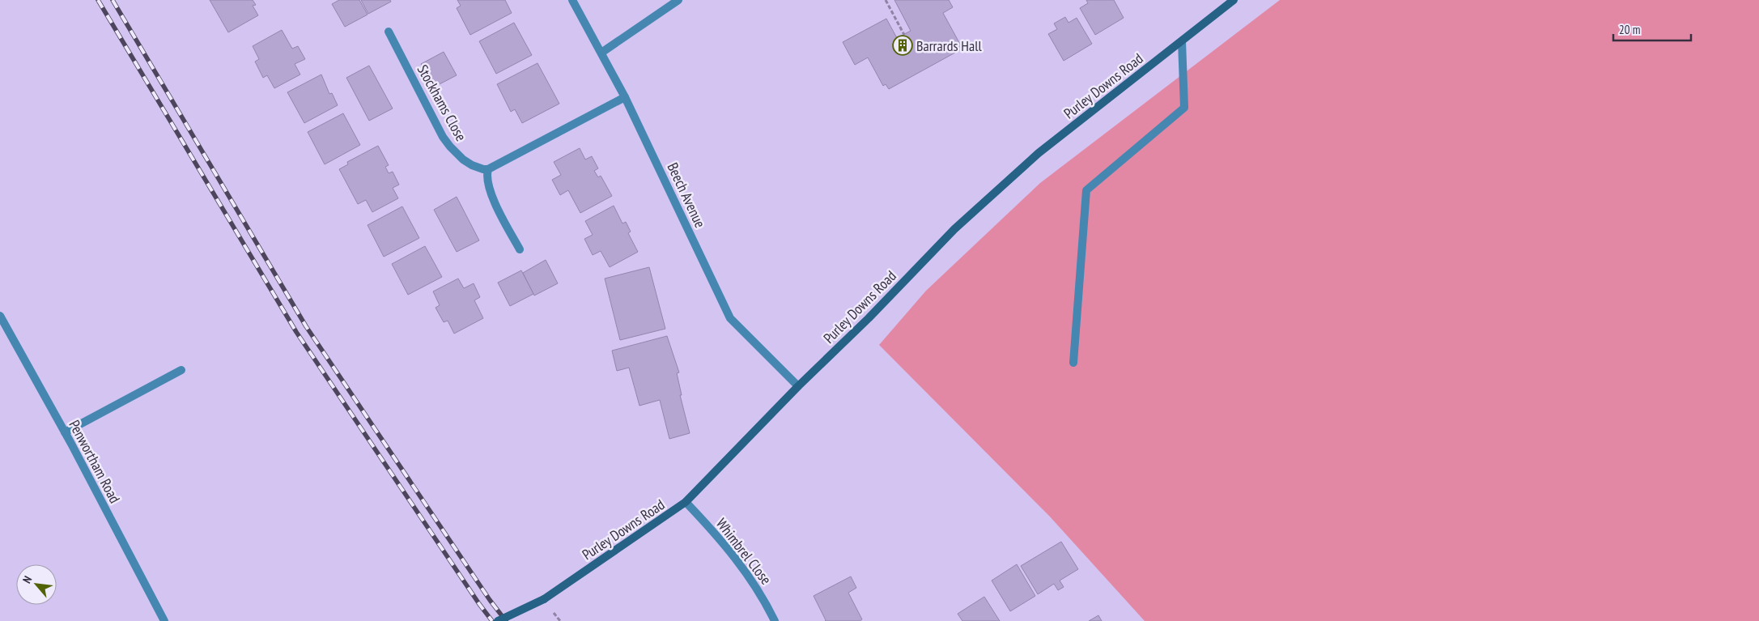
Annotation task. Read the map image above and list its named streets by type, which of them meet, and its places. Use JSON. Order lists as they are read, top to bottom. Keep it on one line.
{"streets":{"street":["Purley Downs Road","Stockhams Close","Beech Avenue","Penwortham Road","Whimbrel Close"]},"crossings":[["Purley Downs Road","Beech Avenue"],["Purley Downs Road","Whimbrel Close"]],"places":{"building":["Barrards Hall"]},"scale_bar":"20 m","north":"top left"}
